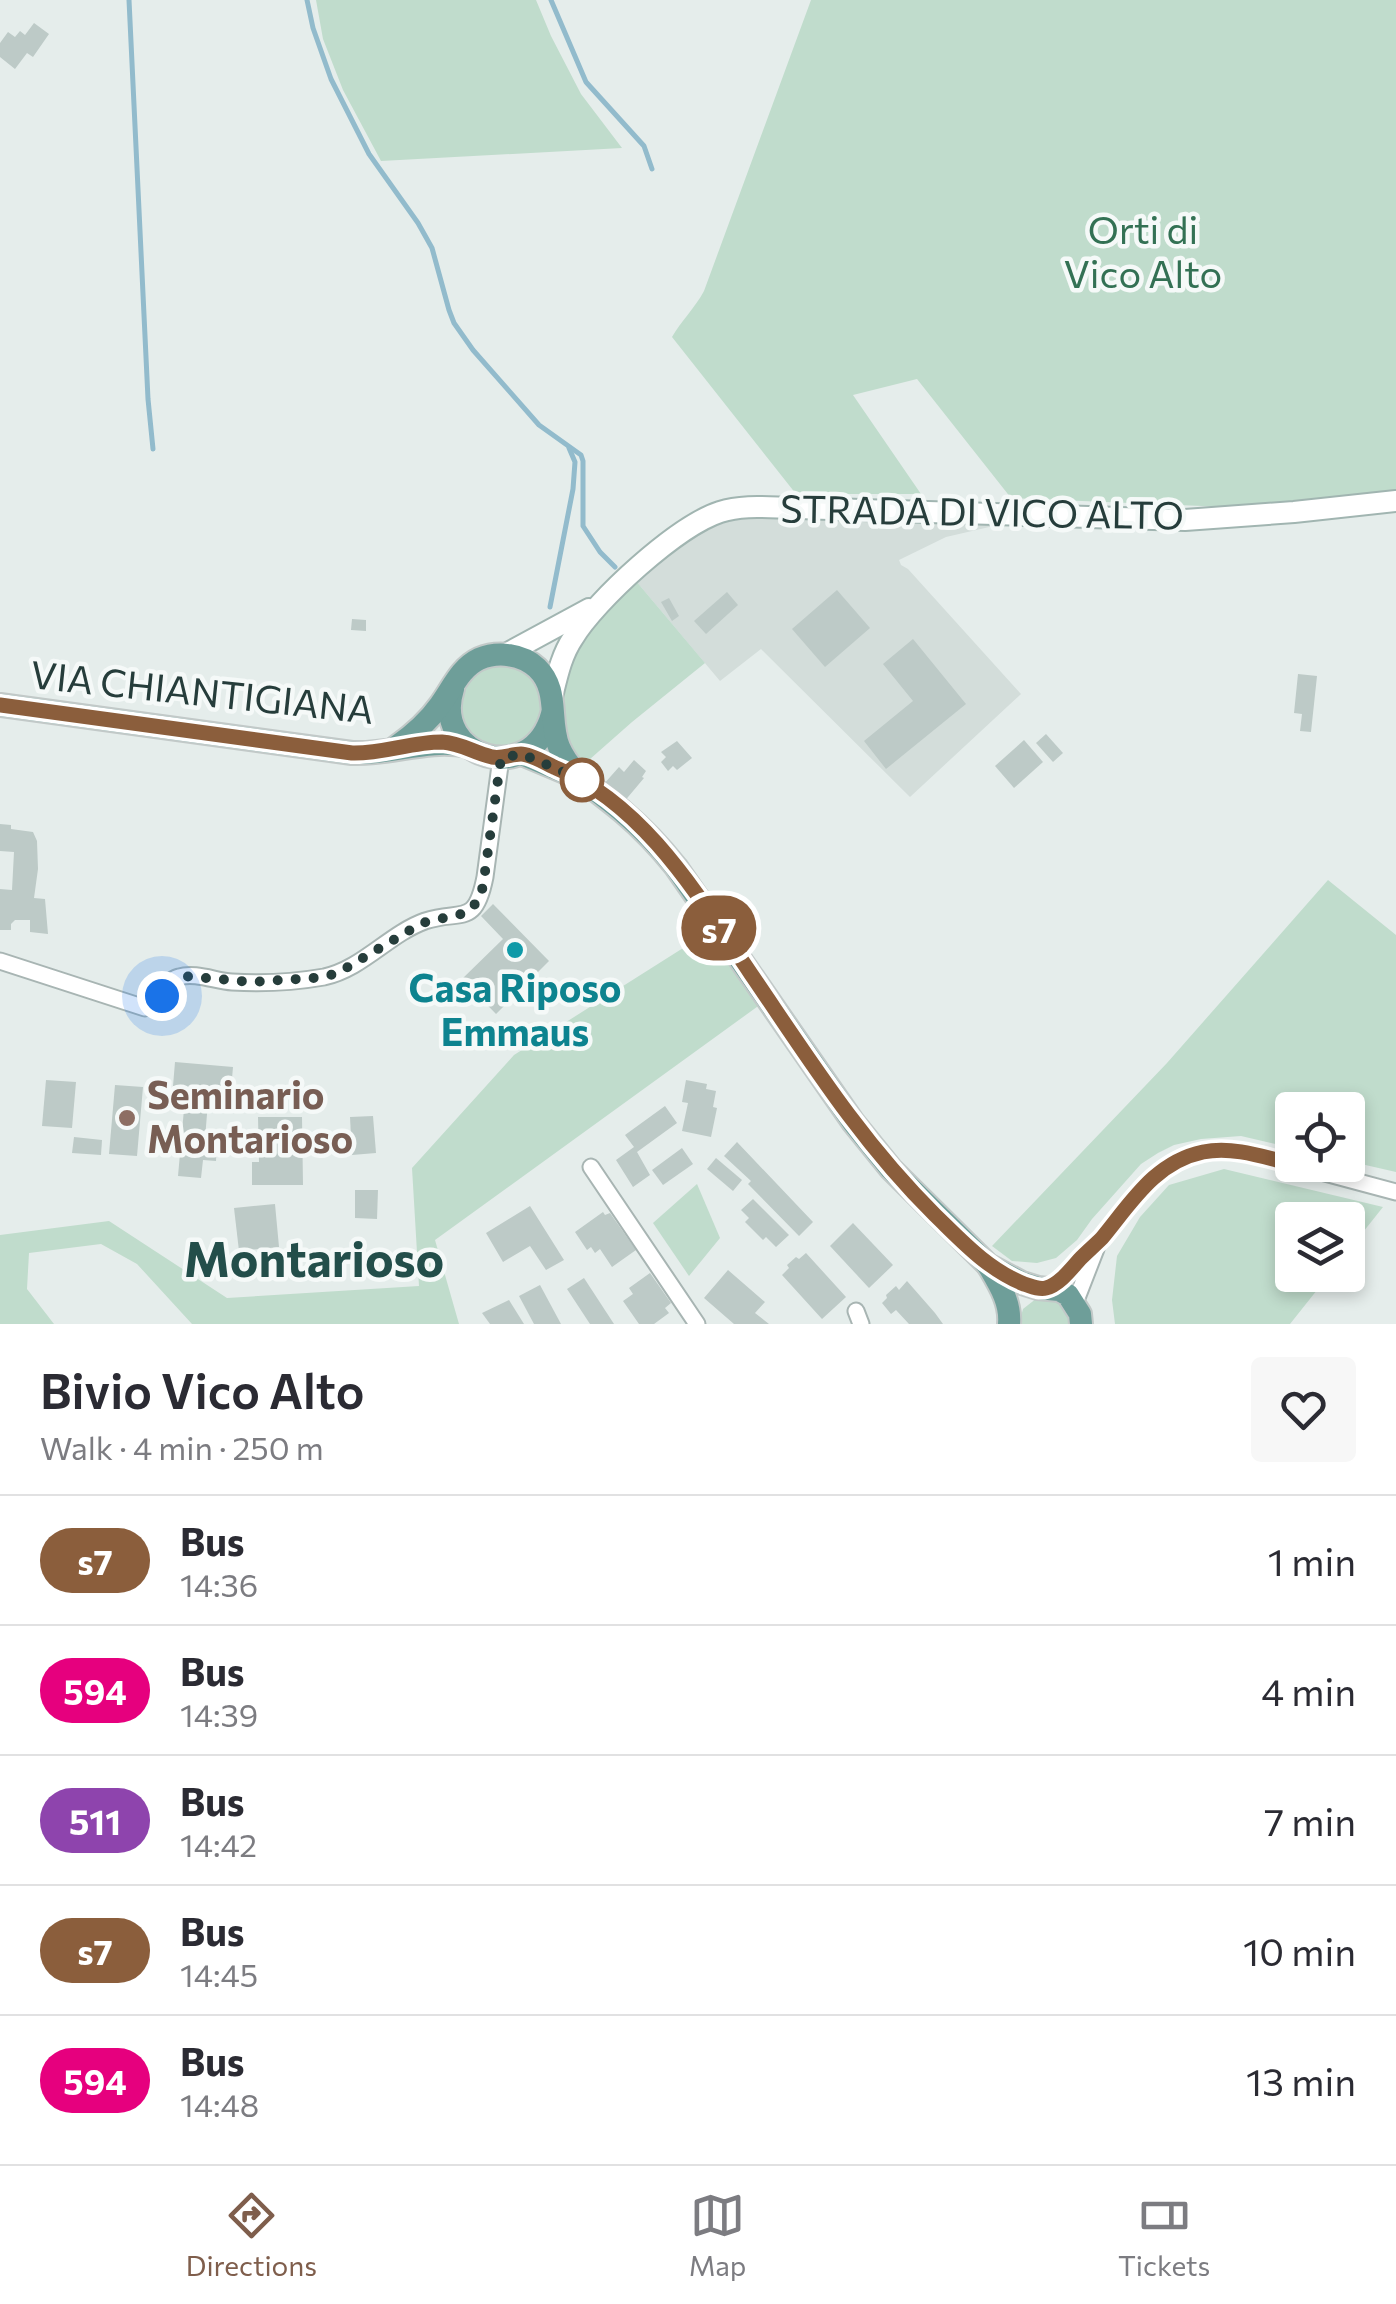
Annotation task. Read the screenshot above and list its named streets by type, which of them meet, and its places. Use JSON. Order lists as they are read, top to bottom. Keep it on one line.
{"streets":{"main road":["VIA CHIANTIGIANA"],"street":["STRADA DI VICO ALTO"]},"crossings":[["STRADA DI VICO ALTO","VIA CHIANTIGIANA"]],"districts":["Montarioso"],"parks":["Orti di Vico Alto"],"places":["Casa Riposo Emmaus","Seminario Montarioso"],"lines":["bus line s7"],"page":{"on_map":"s7","heading":["Bivio Vico Alto","Walk · 4 min · 250 m"],"list":[{"mark":"s7","name":"Bus","note":"14:36","value":"1 min"},{"mark":"594","name":"Bus","note":"14:39","value":"4 min"},{"mark":"511","name":"Bus","note":"14:42","value":"7 min"},{"mark":"s7","name":"Bus","note":"14:45","value":"10 min"},{"mark":"594","name":"Bus","note":"14:48","value":"13 min"}],"tabs":["Directions","Map","Tickets"]}}
